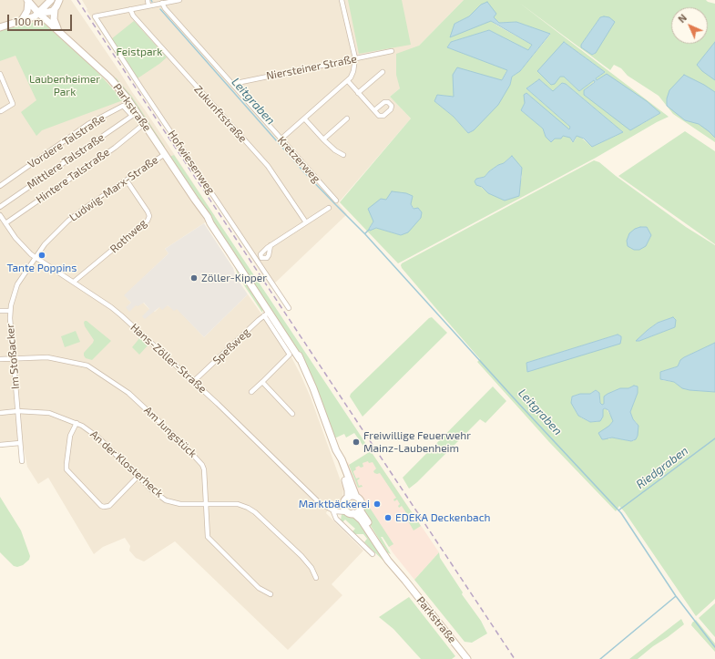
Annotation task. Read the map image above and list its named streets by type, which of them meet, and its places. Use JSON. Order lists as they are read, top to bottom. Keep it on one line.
{"streets":{"main road":["Parkstraße"],"street":["Niersteiner Straße","Zukunftstraße","Vordere Talstraße","Kretzerweg","Mittlere Talstraße","Hofwiesenweg","Hintere Talstraße","Ludwig-Marx-Straße","Rothweg","Speßweg","Im Stoßacker","Hans-Zöller-Straße","Am Jungstück","An der Klosterheck"]},"crossings":[["Niersteiner Straße","Kretzerweg"],["Parkstraße","Ludwig-Marx-Straße"],["Parkstraße","Speßweg"],["Parkstraße","Hans-Zöller-Straße"],["Zukunftstraße","Hofwiesenweg"],["Vordere Talstraße","Mittlere Talstraße"],["Hintere Talstraße","Hans-Zöller-Straße"],["Ludwig-Marx-Straße","Rothweg"],["Ludwig-Marx-Straße","Im Stoßacker"],["Ludwig-Marx-Straße","Hans-Zöller-Straße"],["Rothweg","Hans-Zöller-Straße"],["Speßweg","Hans-Zöller-Straße"],["Im Stoßacker","Hans-Zöller-Straße"],["Im Stoßacker","Am Jungstück"],["Im Stoßacker","An der Klosterheck"],["Am Jungstück","An der Klosterheck"]],"water":["Leitgraben","Riedgraben"],"parks":["Feistpark","Laubenheimer Park"],"places":["Tante Poppins","Zöller-Kipper","Freiwillige Feuerwehr Mainz-Laubenheim","Marktbäckerei","EDEKA Deckenbach"],"scale_bar":"100 m","north":"top left"}
